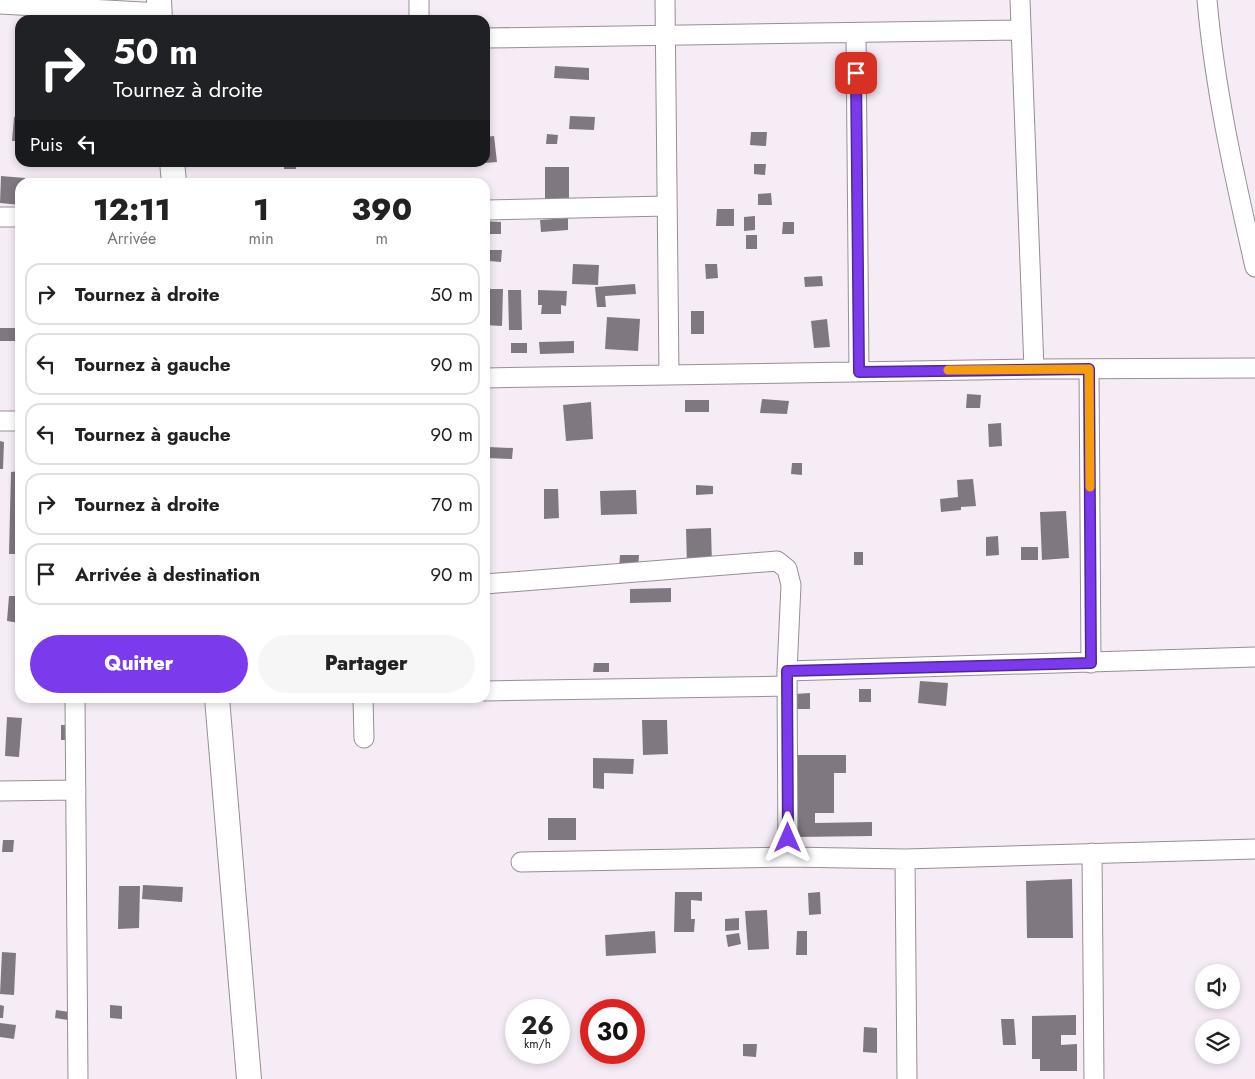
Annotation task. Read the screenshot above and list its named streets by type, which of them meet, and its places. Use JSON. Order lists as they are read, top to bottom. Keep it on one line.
{"page":{"turn":["50 m","Tournez à droite"],"then":"Puis","eta":["12:11","Arrivée","1","min","390","m"],"list":[{"name":"Tournez à droite","value":"50 m"},{"name":"Tournez à gauche","value":"90 m"},{"name":"Tournez à gauche","value":"90 m"},{"name":"Tournez à droite","value":"70 m"},{"name":"Arrivée à destination","value":"90 m"}],"buttons":["Quitter","Partager"],"speed":"26 km/h","limit":"30"}}
